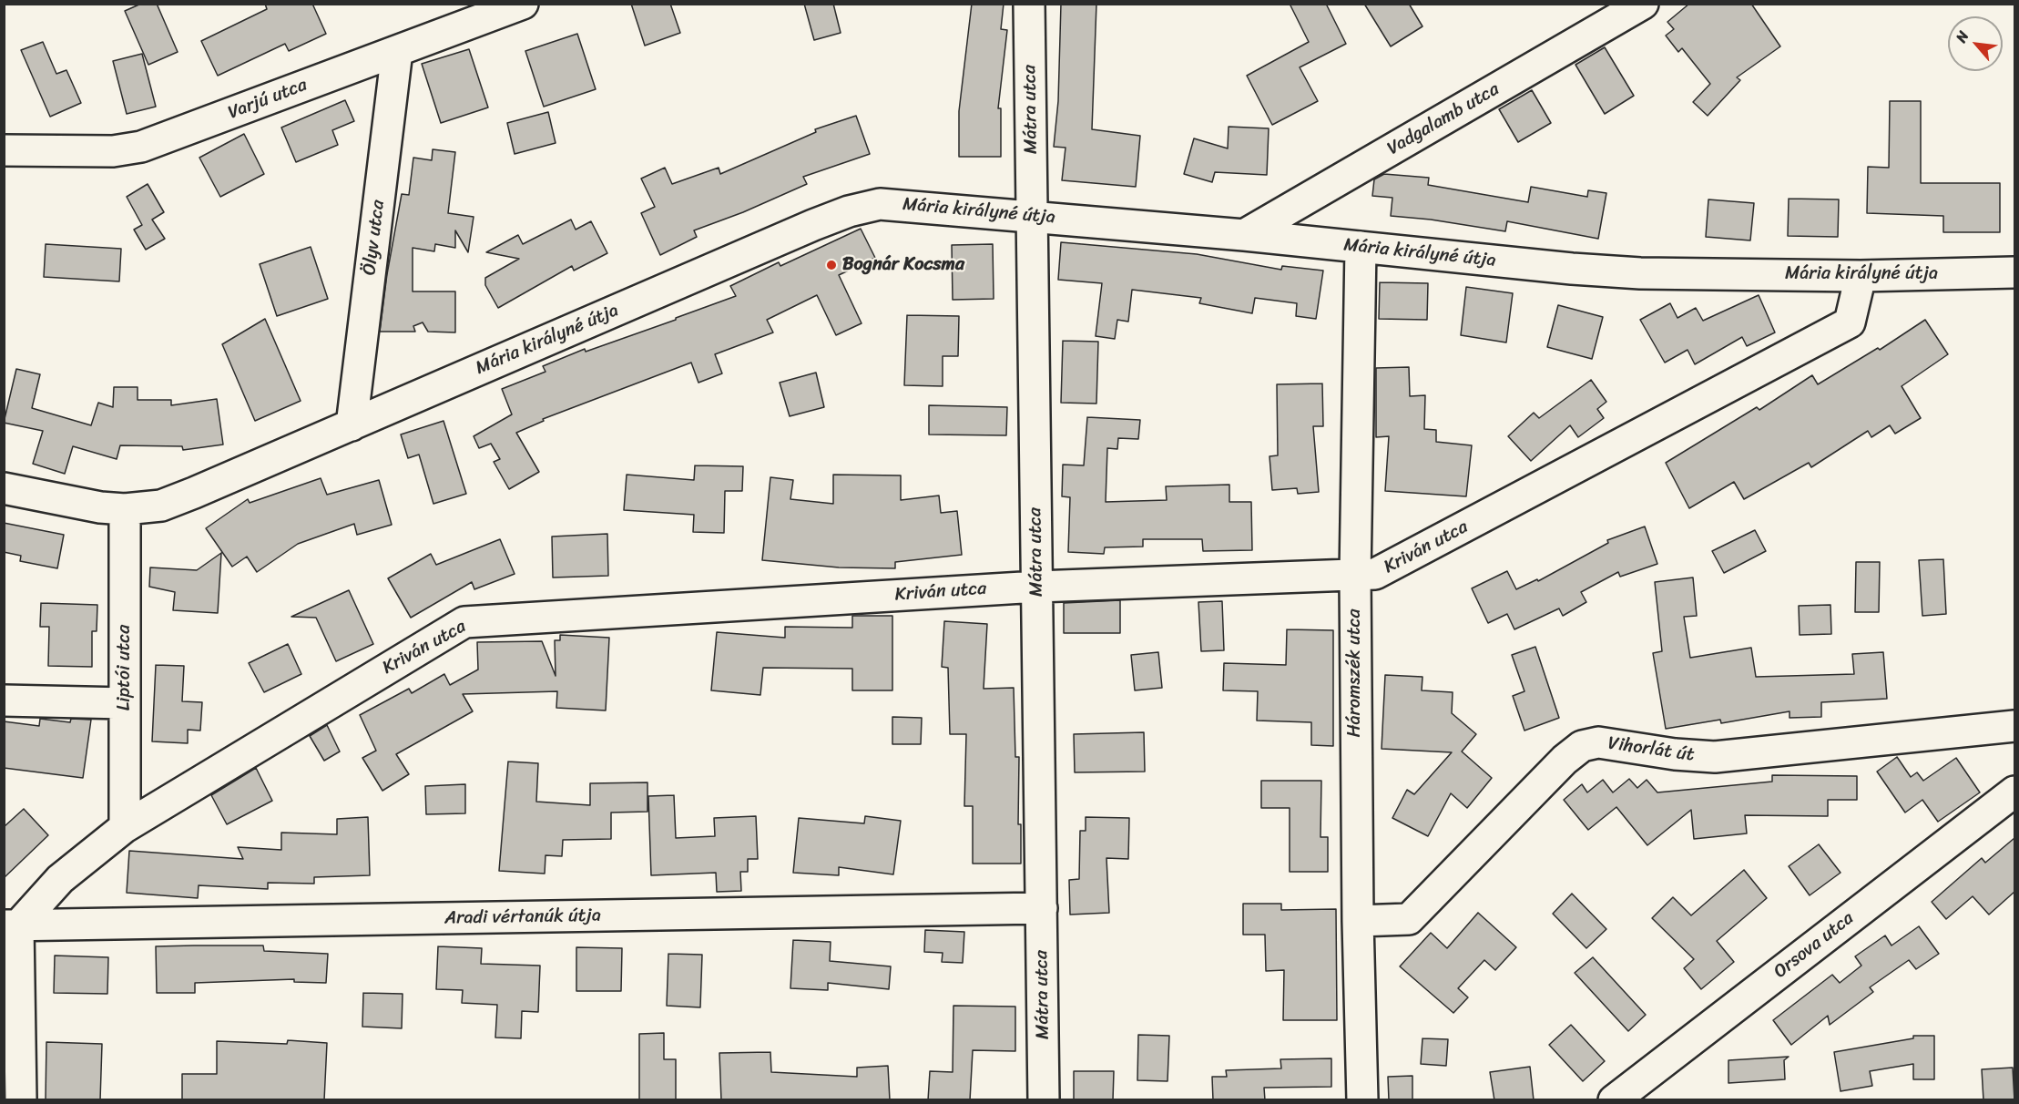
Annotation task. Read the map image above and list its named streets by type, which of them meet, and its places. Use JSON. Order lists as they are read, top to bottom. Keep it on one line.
{"streets":{"street":["Varjú utca","Mátra utca","Vadgalamb utca","Mária királyné útja","Ölyv utca","Kriván utca","Liptói utca","Háromszék utca","Vihorlát út","Aradi vértanúk útja","Orsova utca"]},"crossings":[["Varjú utca","Ölyv utca"],["Mátra utca","Mária királyné útja"],["Mátra utca","Kriván utca"],["Mátra utca","Aradi vértanúk útja"],["Vadgalamb utca","Mária királyné útja"],["Mária királyné útja","Ölyv utca"],["Mária királyné útja","Kriván utca"],["Mária királyné útja","Liptói utca"],["Mária királyné útja","Háromszék utca"],["Kriván utca","Liptói utca"],["Kriván utca","Háromszék utca"],["Kriván utca","Aradi vértanúk útja"],["Háromszék utca","Vihorlát út"]],"places":["Bognár Kocsma"],"north":"top left"}
